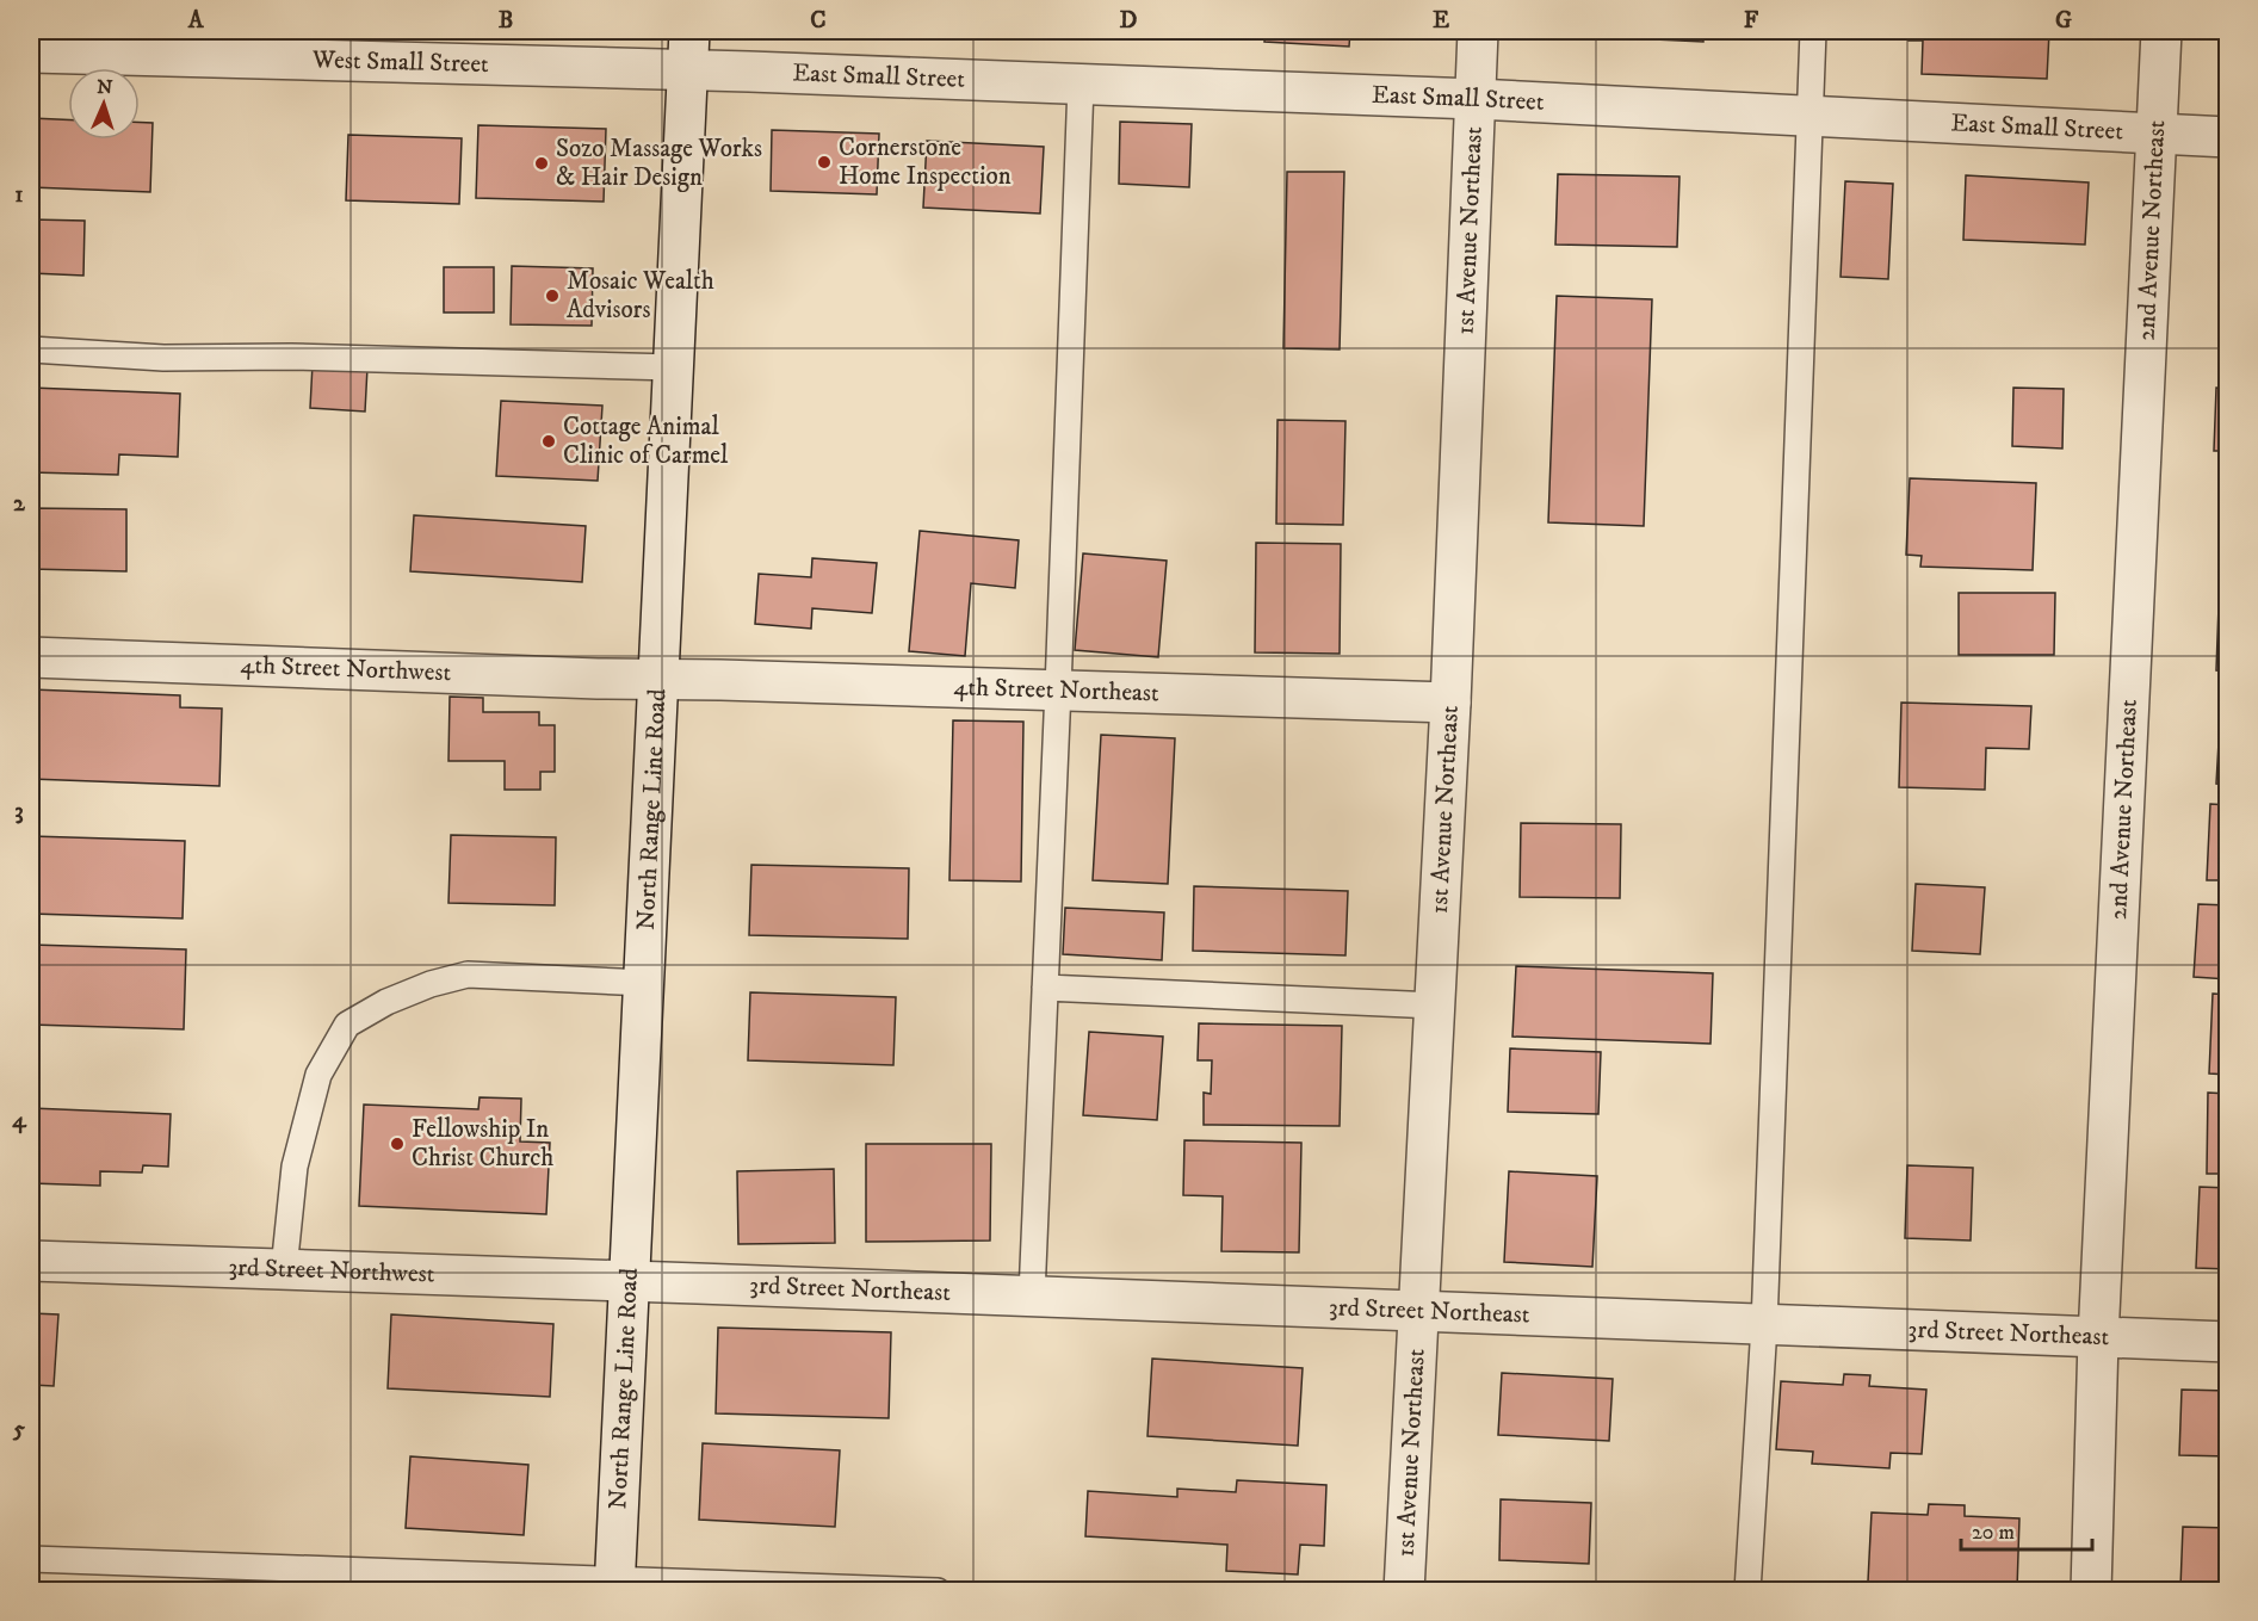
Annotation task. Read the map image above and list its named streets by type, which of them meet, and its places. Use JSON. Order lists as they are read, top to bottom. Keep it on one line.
{"streets":{"street":["West Small Street","East Small Street","1st Avenue Northeast","2nd Avenue Northeast","4th Street Northwest","4th Street Northeast","North Range Line Road","3rd Street Northwest","3rd Street Northeast"]},"crossings":[["West Small Street","East Small Street"],["West Small Street","North Range Line Road"],["East Small Street","1st Avenue Northeast"],["East Small Street","2nd Avenue Northeast"],["East Small Street","North Range Line Road"],["1st Avenue Northeast","4th Street Northeast"],["1st Avenue Northeast","3rd Street Northeast"],["2nd Avenue Northeast","3rd Street Northeast"],["4th Street Northwest","4th Street Northeast"],["4th Street Northwest","North Range Line Road"],["4th Street Northeast","North Range Line Road"],["North Range Line Road","3rd Street Northwest"],["North Range Line Road","3rd Street Northeast"],["3rd Street Northwest","3rd Street Northeast"]],"places":["Cornerstone Home Inspection","Sozo Massage Works & Hair Design","Mosaic Wealth Advisors","Cottage Animal Clinic of Carmel","Fellowship In Christ Church"],"scale_bar":"20 m","north":"top","grid":{"columns":["A","B","C","D","E","F","G"],"rows":["1","2","3","4","5"]}}
